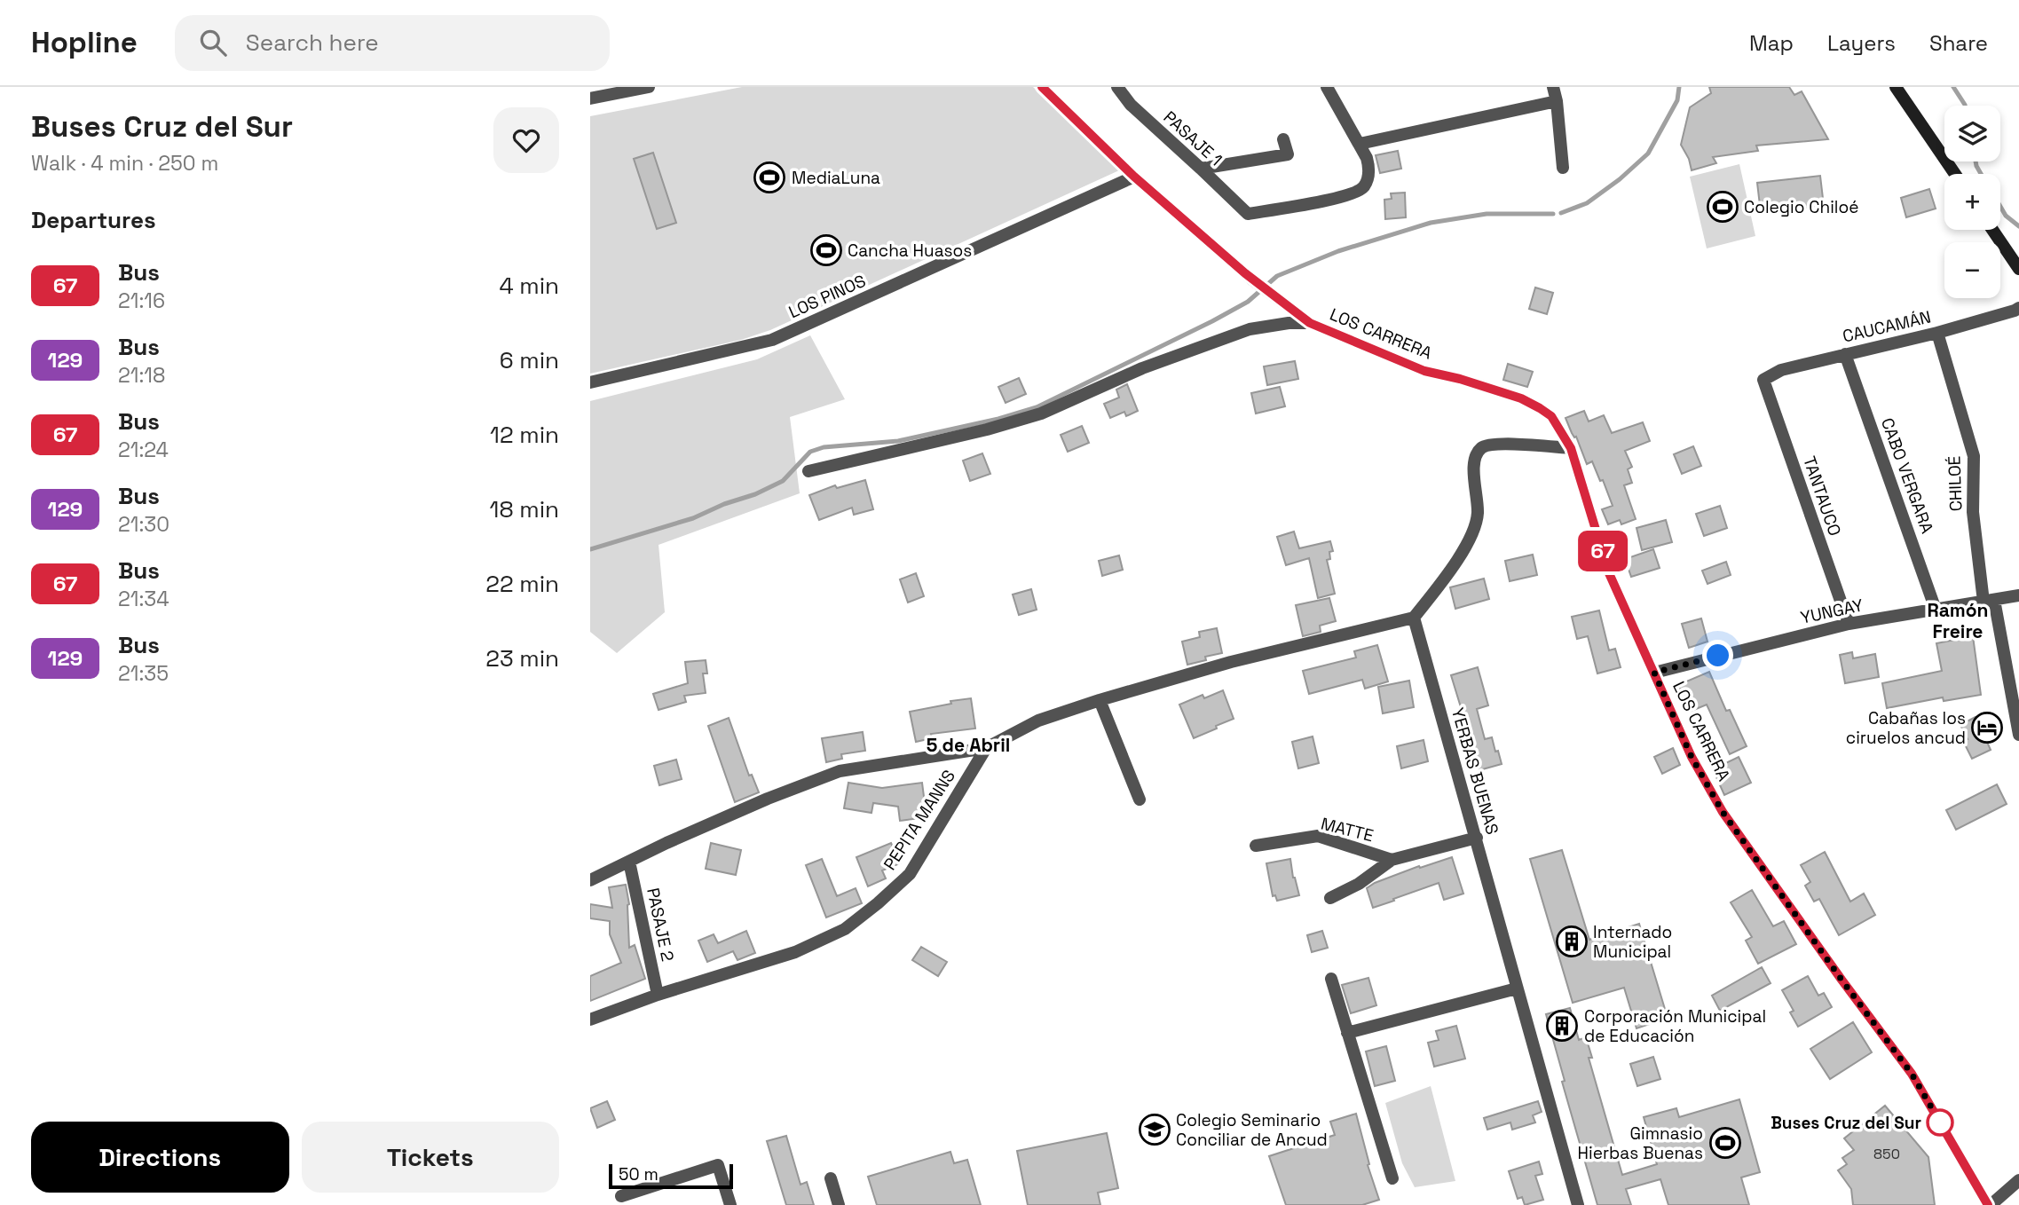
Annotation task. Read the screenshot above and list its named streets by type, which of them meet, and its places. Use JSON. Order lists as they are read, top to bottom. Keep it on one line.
{"streets":{"street":["PASAJE 1","LOS PINOS","CAUCAMÁN","LOS CARRERA","CABO VERGARA","CHILOÉ","TANTAUCO","YUNGAY","YERBAS BUENAS","PEPITA MANNS","MATTE","PASAJE 2"]},"crossings":[["LOS PINOS","LOS CARRERA"],["CAUCAMÁN","CABO VERGARA"],["CAUCAMÁN","CHILOÉ"],["CAUCAMÁN","TANTAUCO"],["LOS CARRERA","YUNGAY"],["CABO VERGARA","YUNGAY"],["CHILOÉ","YUNGAY"],["TANTAUCO","YUNGAY"],["YERBAS BUENAS","MATTE"],["PEPITA MANNS","PASAJE 2"]],"districts":["Ramón Freire","5 de Abril"],"places":{"sports":["MediaLuna","Colegio Chiloé","Cancha Huasos","Gimnasio Hierbas Buenas"],"hotel":["Cabañas los ciruelos ancud"],"building":["Internado Municipal","Corporación Municipal de Educación"],"other":["Buses Cruz del Sur"],"school or university":["Colegio Seminario Conciliar de Ancud"]},"lines":["bus line 67"],"house_numbers":["850"],"scale_bar":"50 m","page":{"header":"Hopline","search":"Search here","nav":["Map","Layers","Share"],"heading":[["Buses Cruz del Sur","Walk · 4 min · 250 m"],"Departures"],"on_map":"67","map_buttons":["+","−"],"list":[{"mark":"67","name":"Bus","note":"21:16","value":"4 min"},{"mark":"129","name":"Bus","note":"21:18","value":"6 min"},{"mark":"67","name":"Bus","note":"21:24","value":"12 min"},{"mark":"129","name":"Bus","note":"21:30","value":"18 min"},{"mark":"67","name":"Bus","note":"21:34","value":"22 min"},{"mark":"129","name":"Bus","note":"21:35","value":"23 min"}],"buttons":["Directions","Tickets"],"scale":"50 m"}}
